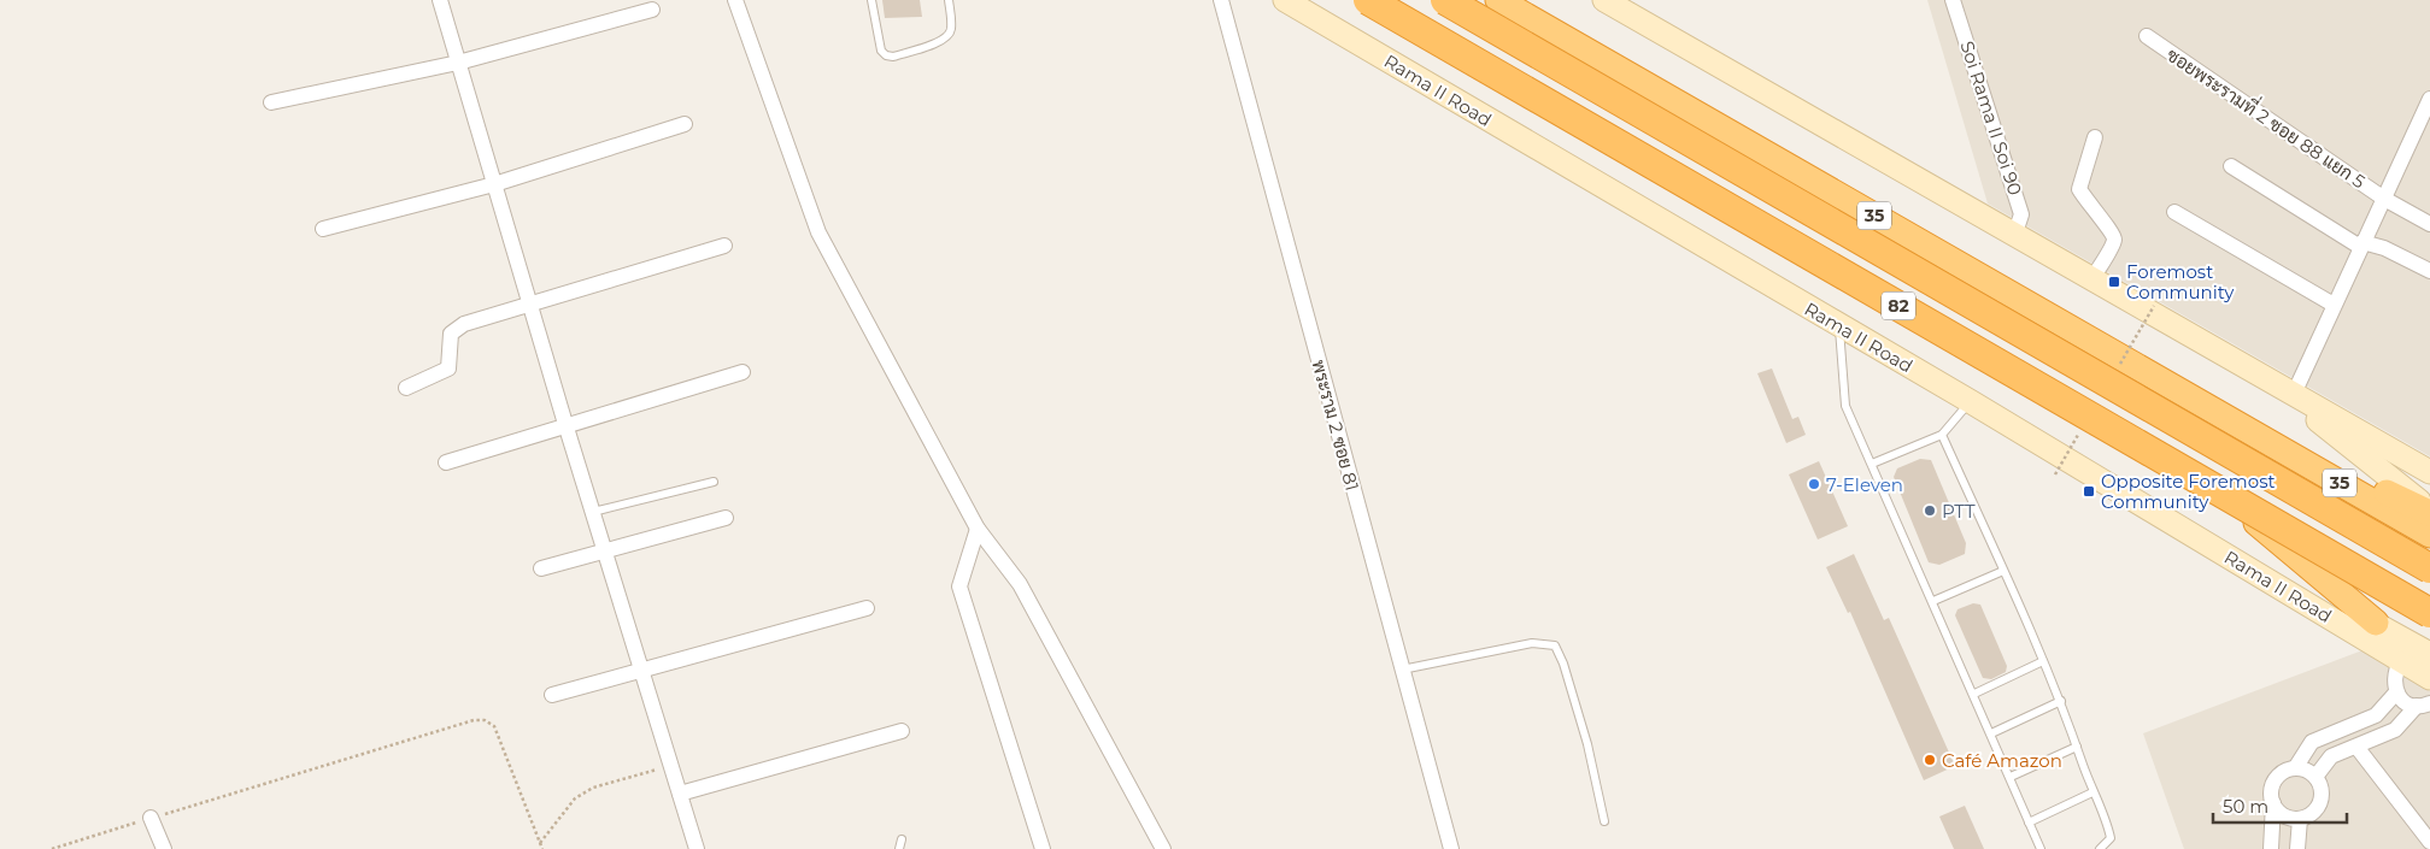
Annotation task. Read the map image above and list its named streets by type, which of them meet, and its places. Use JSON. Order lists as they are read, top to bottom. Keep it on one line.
{"streets":{"highway":["35","82"],"main road":["Rama II Road"],"street":["Soi Rama II Soi 90","ซอยพระรามที่ 2 ซอย 88 แยก 5","พระราม 2 ซอย 81"]},"places":{"transit":["Foremost Community","Opposite Foremost Community"],"other":["7-Eleven","PTT","Café Amazon"]},"scale_bar":"50 m"}
